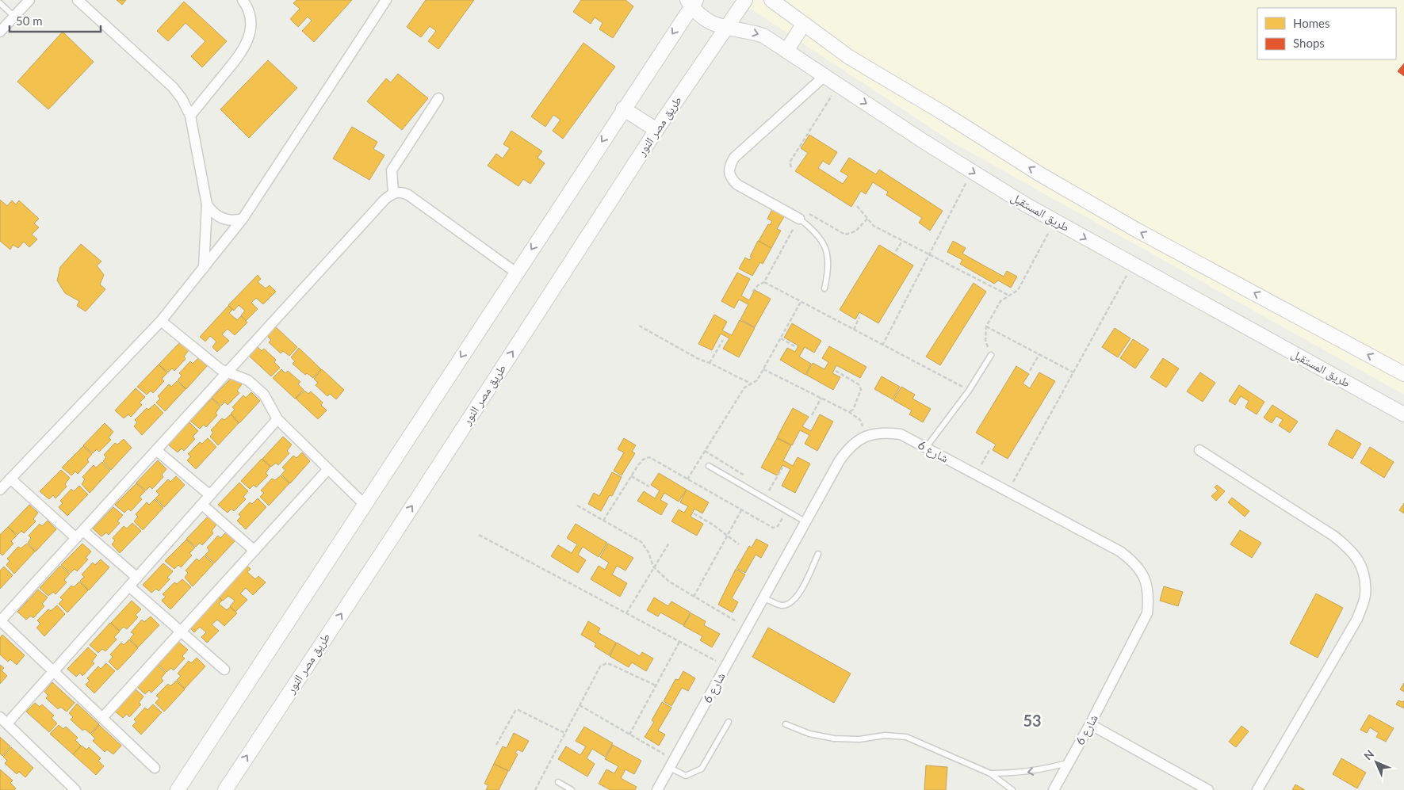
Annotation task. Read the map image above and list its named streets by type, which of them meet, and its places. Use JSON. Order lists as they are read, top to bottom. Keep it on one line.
{"streets":{"street":["طريق مصر النور","طريق المستقبل","شارع 6"]},"crossings":[["طريق مصر النور","طريق المستقبل"]],"districts":["53"],"legend":["Homes","Shops"],"scale_bar":"50 m","north":"top left"}
